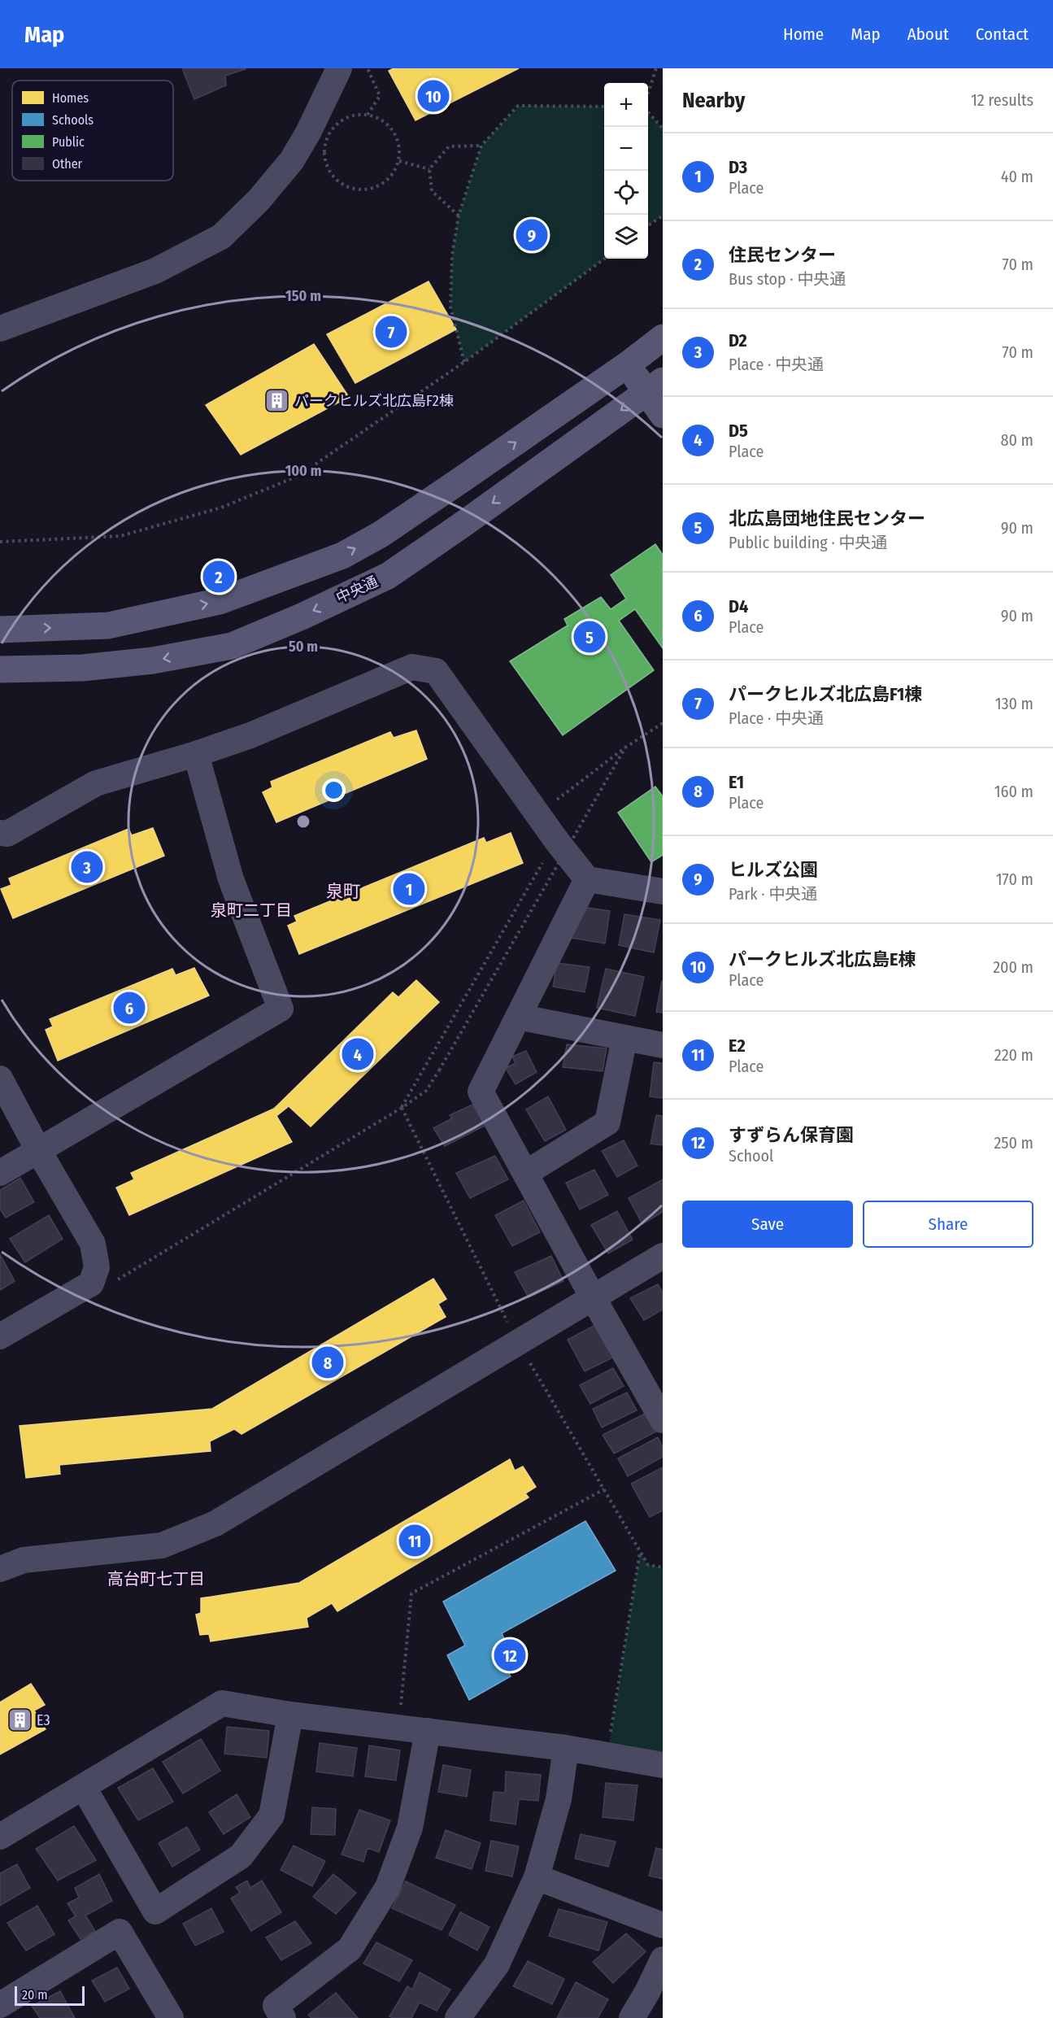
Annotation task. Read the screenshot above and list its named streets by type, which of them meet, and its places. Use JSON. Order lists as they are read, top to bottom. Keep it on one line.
{"streets":{"street":["中央通"]},"districts":["泉町","泉町二丁目","高台町七丁目"],"places":{"building":["パークヒルズ北広島F2棟","E3"]},"legend":["Homes","Schools","Public","Other"],"scale_bar":"20 m","page":{"header":"Map","nav":["Home","Map","About","Contact"],"heading":["Nearby","12 results"],"pins":["10","9","7","2","5","3","1","6","4","8","11","12"],"map_buttons":["+","−"],"list":[{"mark":"1","name":"D3","note":"Place","value":"40 m"},{"mark":"2","name":"住民センター","note":"Bus stop · 中央通","value":"70 m"},{"mark":"3","name":"D2","note":"Place · 中央通","value":"70 m"},{"mark":"4","name":"D5","note":"Place","value":"80 m"},{"mark":"5","name":"北広島団地住民センター","note":"Public building · 中央通","value":"90 m"},{"mark":"6","name":"D4","note":"Place","value":"90 m"},{"mark":"7","name":"パークヒルズ北広島F1棟","note":"Place · 中央通","value":"130 m"},{"mark":"8","name":"E1","note":"Place","value":"160 m"},{"mark":"9","name":"ヒルズ公園","note":"Park · 中央通","value":"170 m"},{"mark":"10","name":"パークヒルズ北広島E棟","note":"Place","value":"200 m"},{"mark":"11","name":"E2","note":"Place","value":"220 m"},{"mark":"12","name":"すずらん保育園","note":"School","value":"250 m"}],"buttons":["Save","Share"],"scale":"20 m"},"rings":["150 m","100 m","50 m"]}
